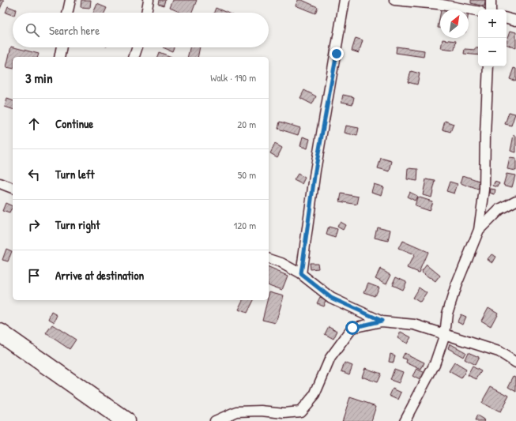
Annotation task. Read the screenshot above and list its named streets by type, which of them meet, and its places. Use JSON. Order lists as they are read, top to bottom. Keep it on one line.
{"north":"top right","page":{"map_buttons":["+","−"],"search":"Search here","heading":["3 min","Walk · 190 m"],"list":[["Continue","20 m"],["Turn left","50 m"],["Turn right","120 m"],"Arrive at destination"]}}
